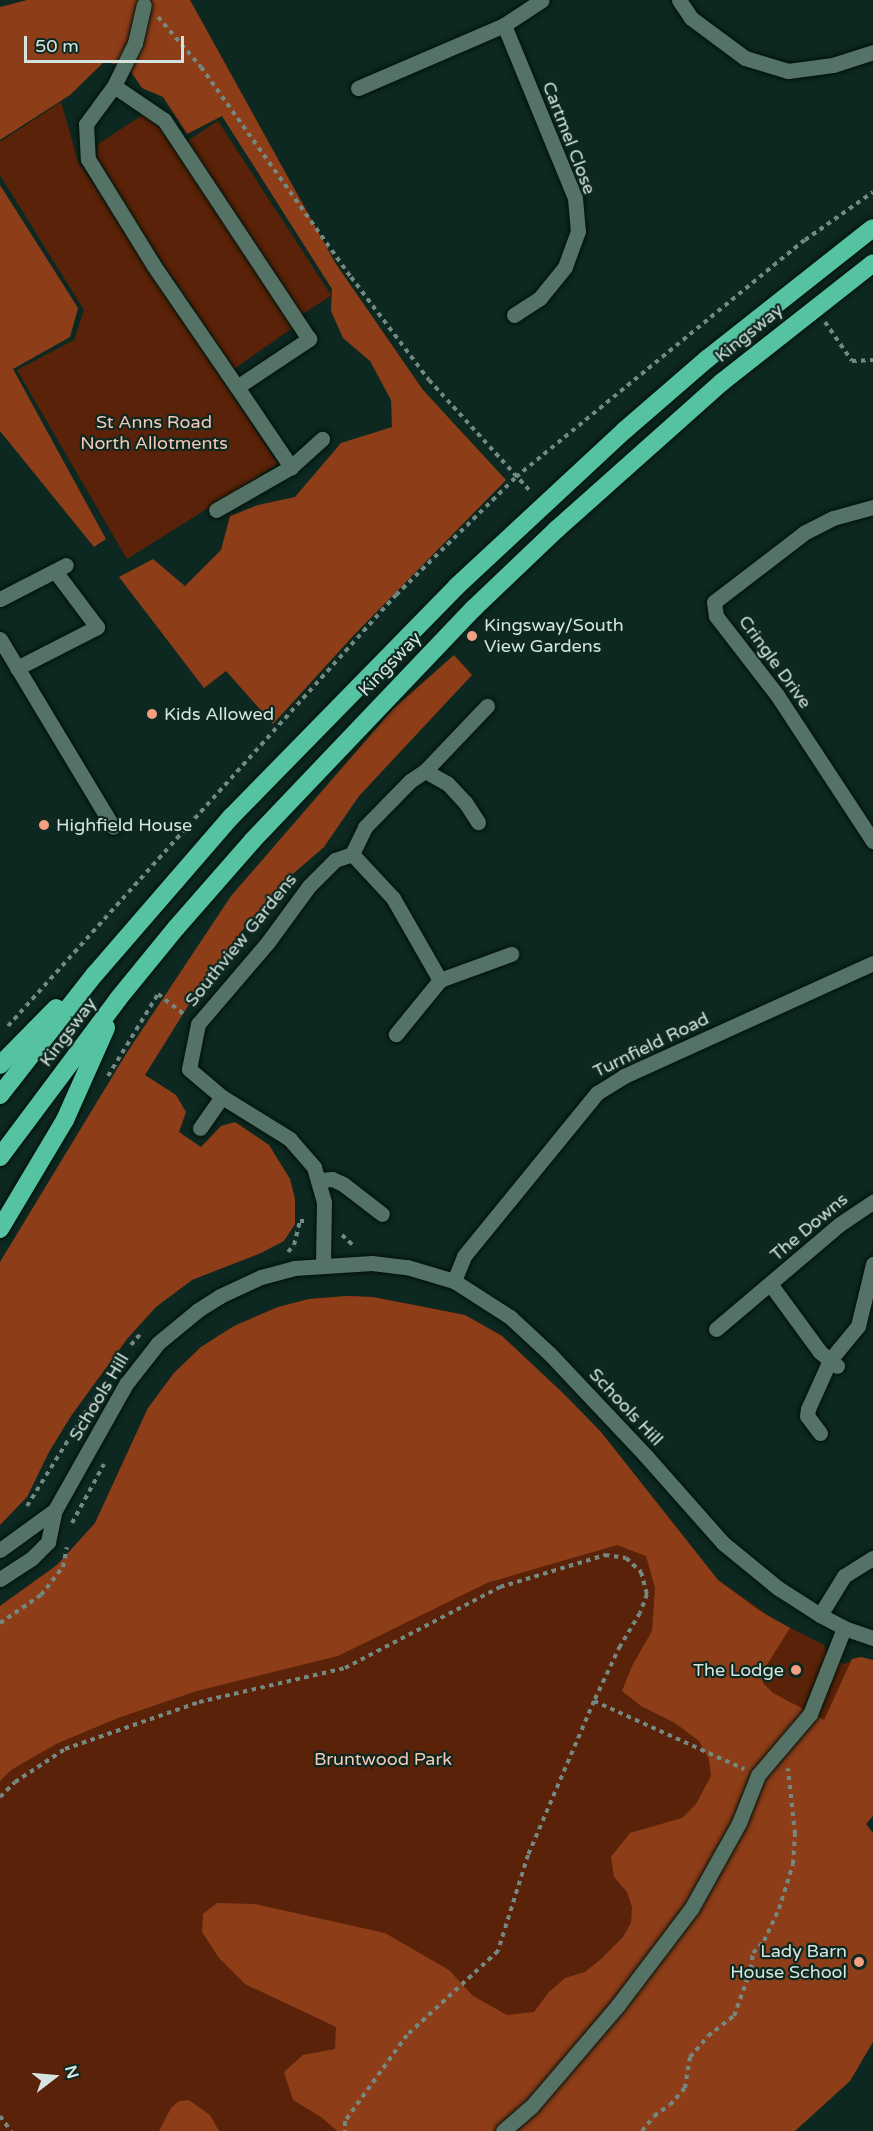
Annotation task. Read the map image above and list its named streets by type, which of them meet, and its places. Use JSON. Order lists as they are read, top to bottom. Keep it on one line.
{"streets":{"highway":["Kingsway"],"street":["Cartmel Close","Cringle Drive","Southview Gardens","Turnfield Road","The Downs","Schools Hill"]},"crossings":[["Turnfield Road","Schools Hill"]],"parks":["St Anns Road North Allotments","Bruntwood Park"],"places":["Kingsway/South View Gardens","Kids Allowed","Highfield House","The Lodge","Lady Barn House School"],"scale_bar":"50 m","north":"right"}
